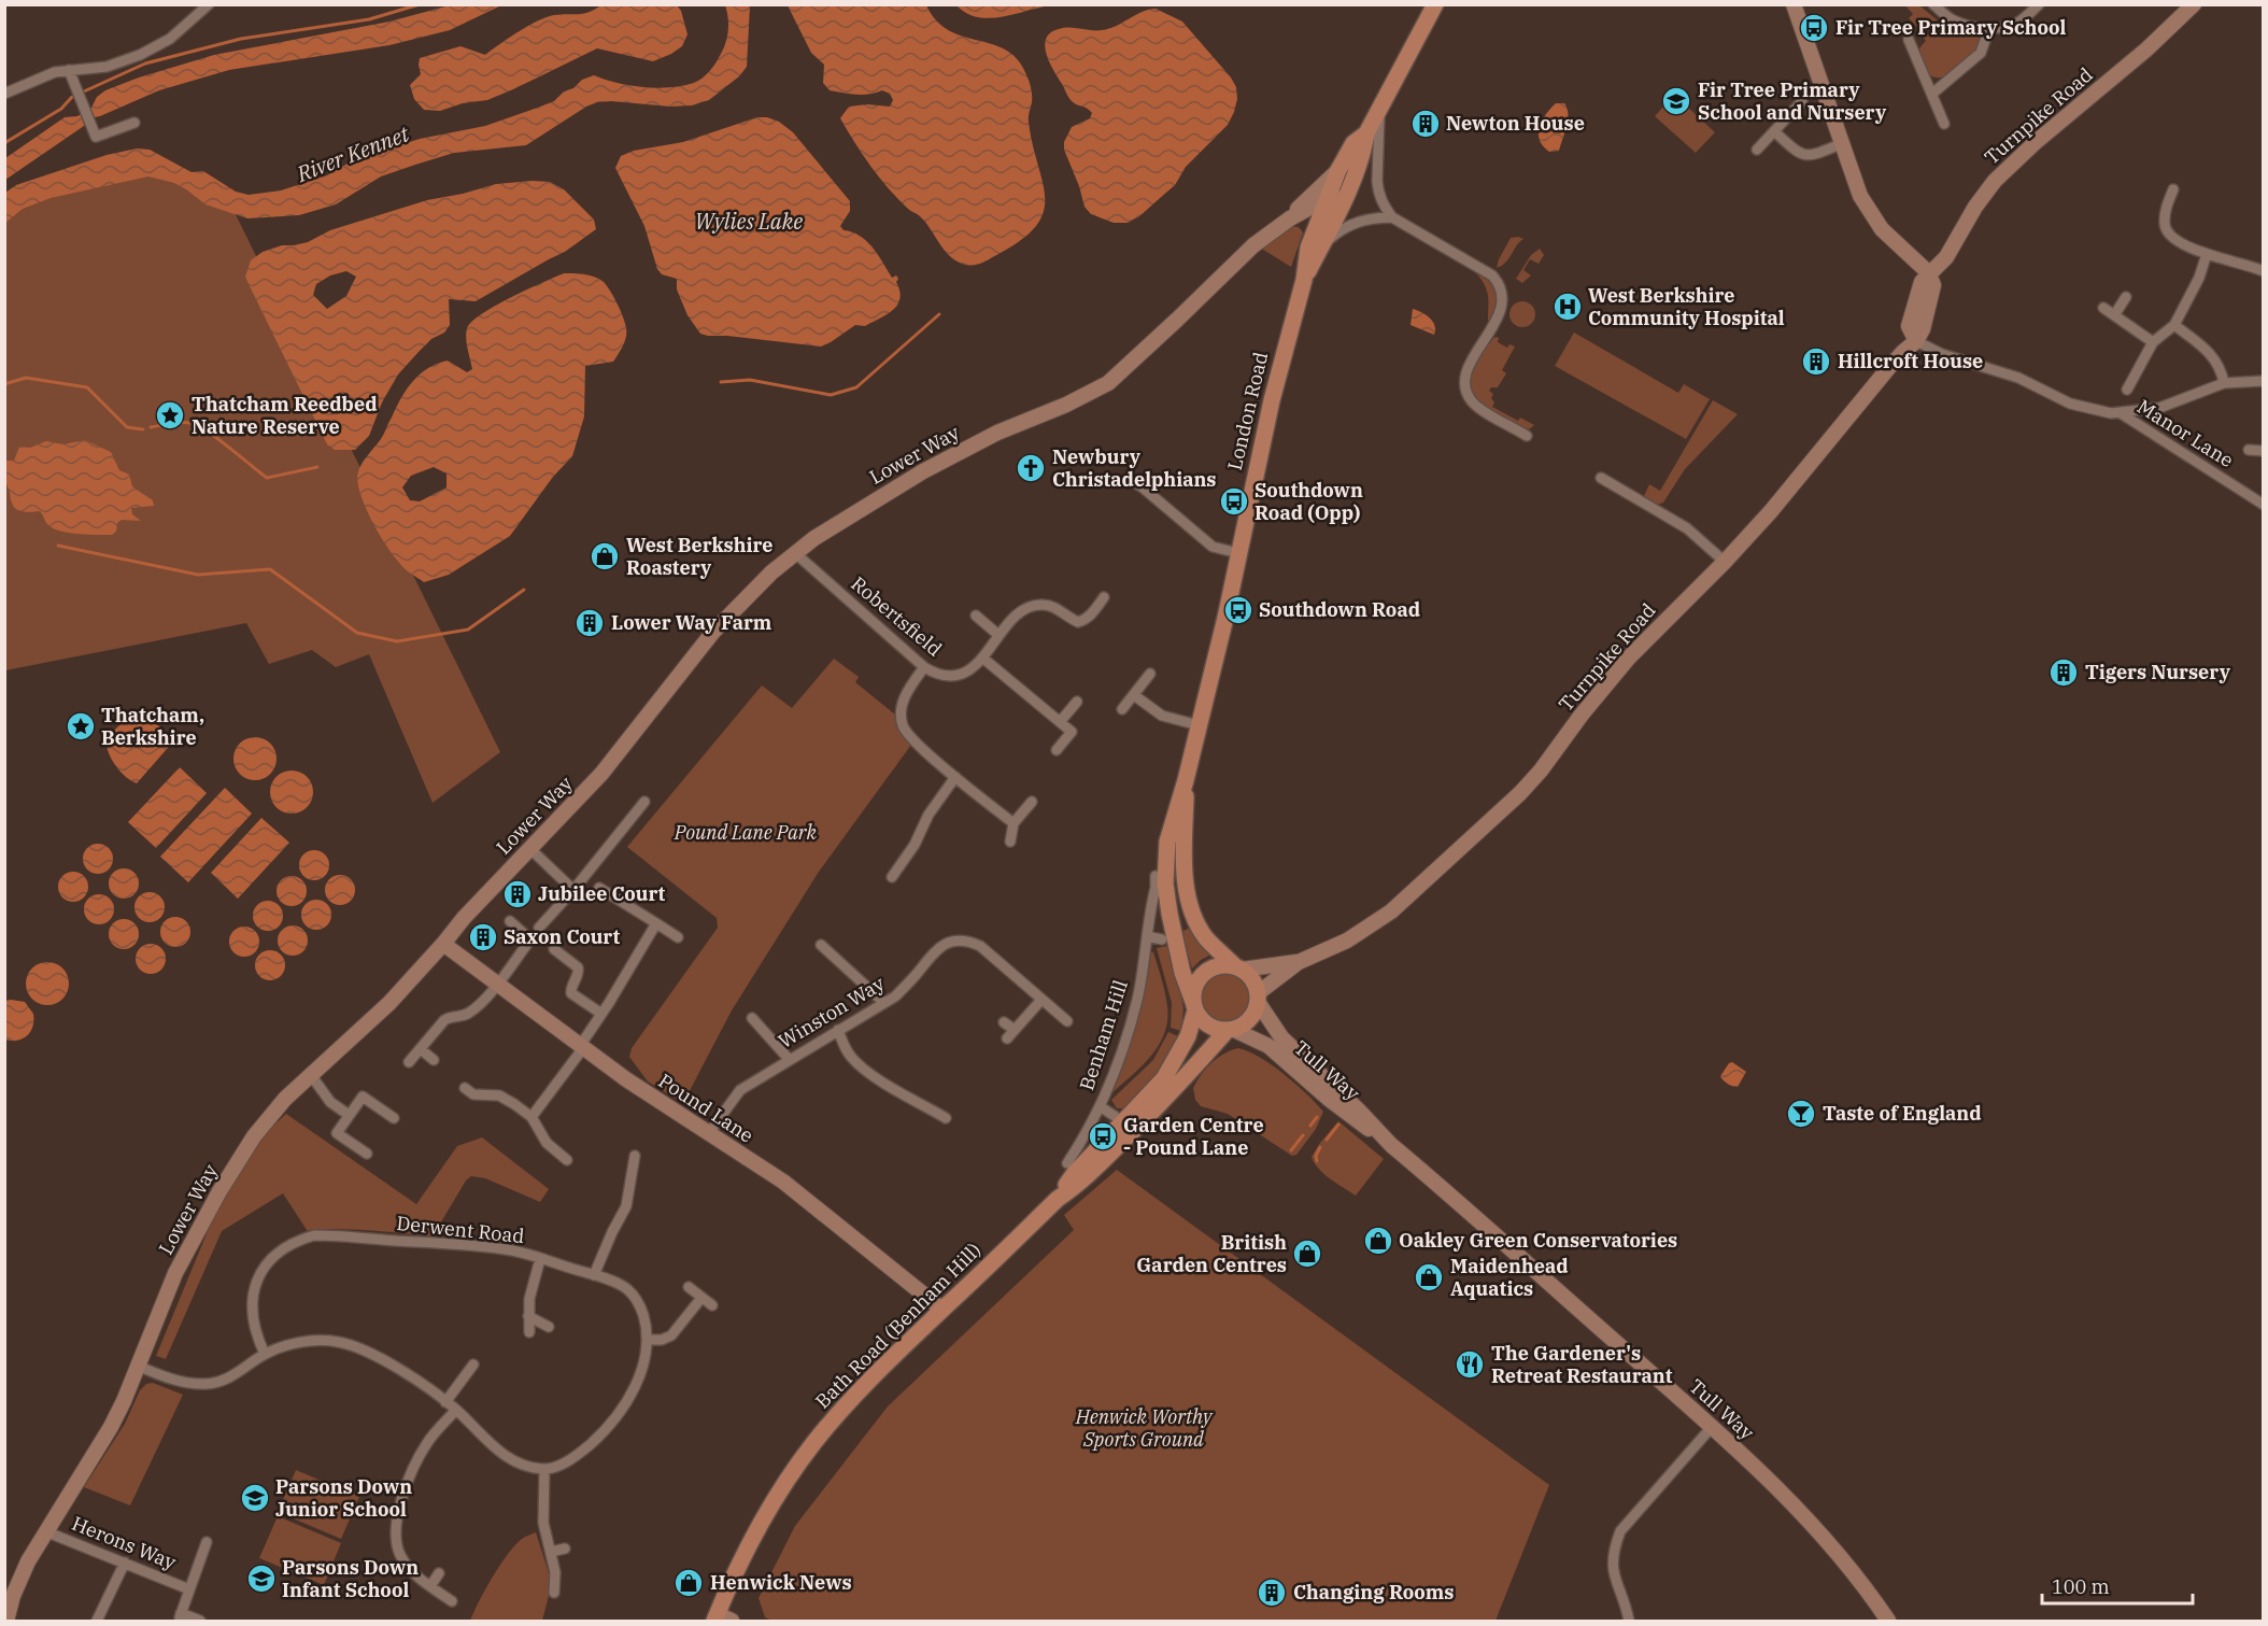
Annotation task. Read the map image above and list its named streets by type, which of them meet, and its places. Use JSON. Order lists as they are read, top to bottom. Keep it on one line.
{"streets":{"main road":["London Road","Bath Road (Benham Hill)"],"street":["Turnpike Road","Manor Lane","Lower Way","Robertsfield","Winston Way","Benham Hill","Tull Way","Pound Lane","Derwent Road","Herons Way"]},"crossings":[["Turnpike Road","Tull Way"],["Turnpike Road","Bath Road (Benham Hill)"],["London Road","Lower Way"],["Lower Way","Robertsfield"],["Lower Way","Pound Lane"],["Lower Way","Herons Way"],["Winston Way","Pound Lane"],["Benham Hill","Bath Road (Benham Hill)"],["Tull Way","Bath Road (Benham Hill)"],["Pound Lane","Bath Road (Benham Hill)"]],"water":["River Kennet","Wylies Lake"],"parks":["Pound Lane Park","Henwick Worthy Sports Ground"],"places":{"bus stop":["Fir Tree Primary School","Southdown Road (Opp)","Southdown Road","Garden Centre - Pound Lane"],"school or university":["Fir Tree Primary School and Nursery","Parsons Down Junior School","Parsons Down Infant School"],"building":["Newton House","Hillcroft House","Lower Way Farm","Tigers Nursery","Jubilee Court","Saxon Court","Changing Rooms"],"hospital":["West Berkshire Community Hospital"],"place":["Thatcham Reedbed Nature Reserve","Thatcham, Berkshire"],"church":["Newbury Christadelphians"],"shop":["West Berkshire Roastery","Oakley Green Conservatories","British Garden Centres","Maidenhead Aquatics","Henwick News"],"bar":["Taste of England"],"restaurant":["The Gardener's Retreat Restaurant"]},"scale_bar":"100 m"}
